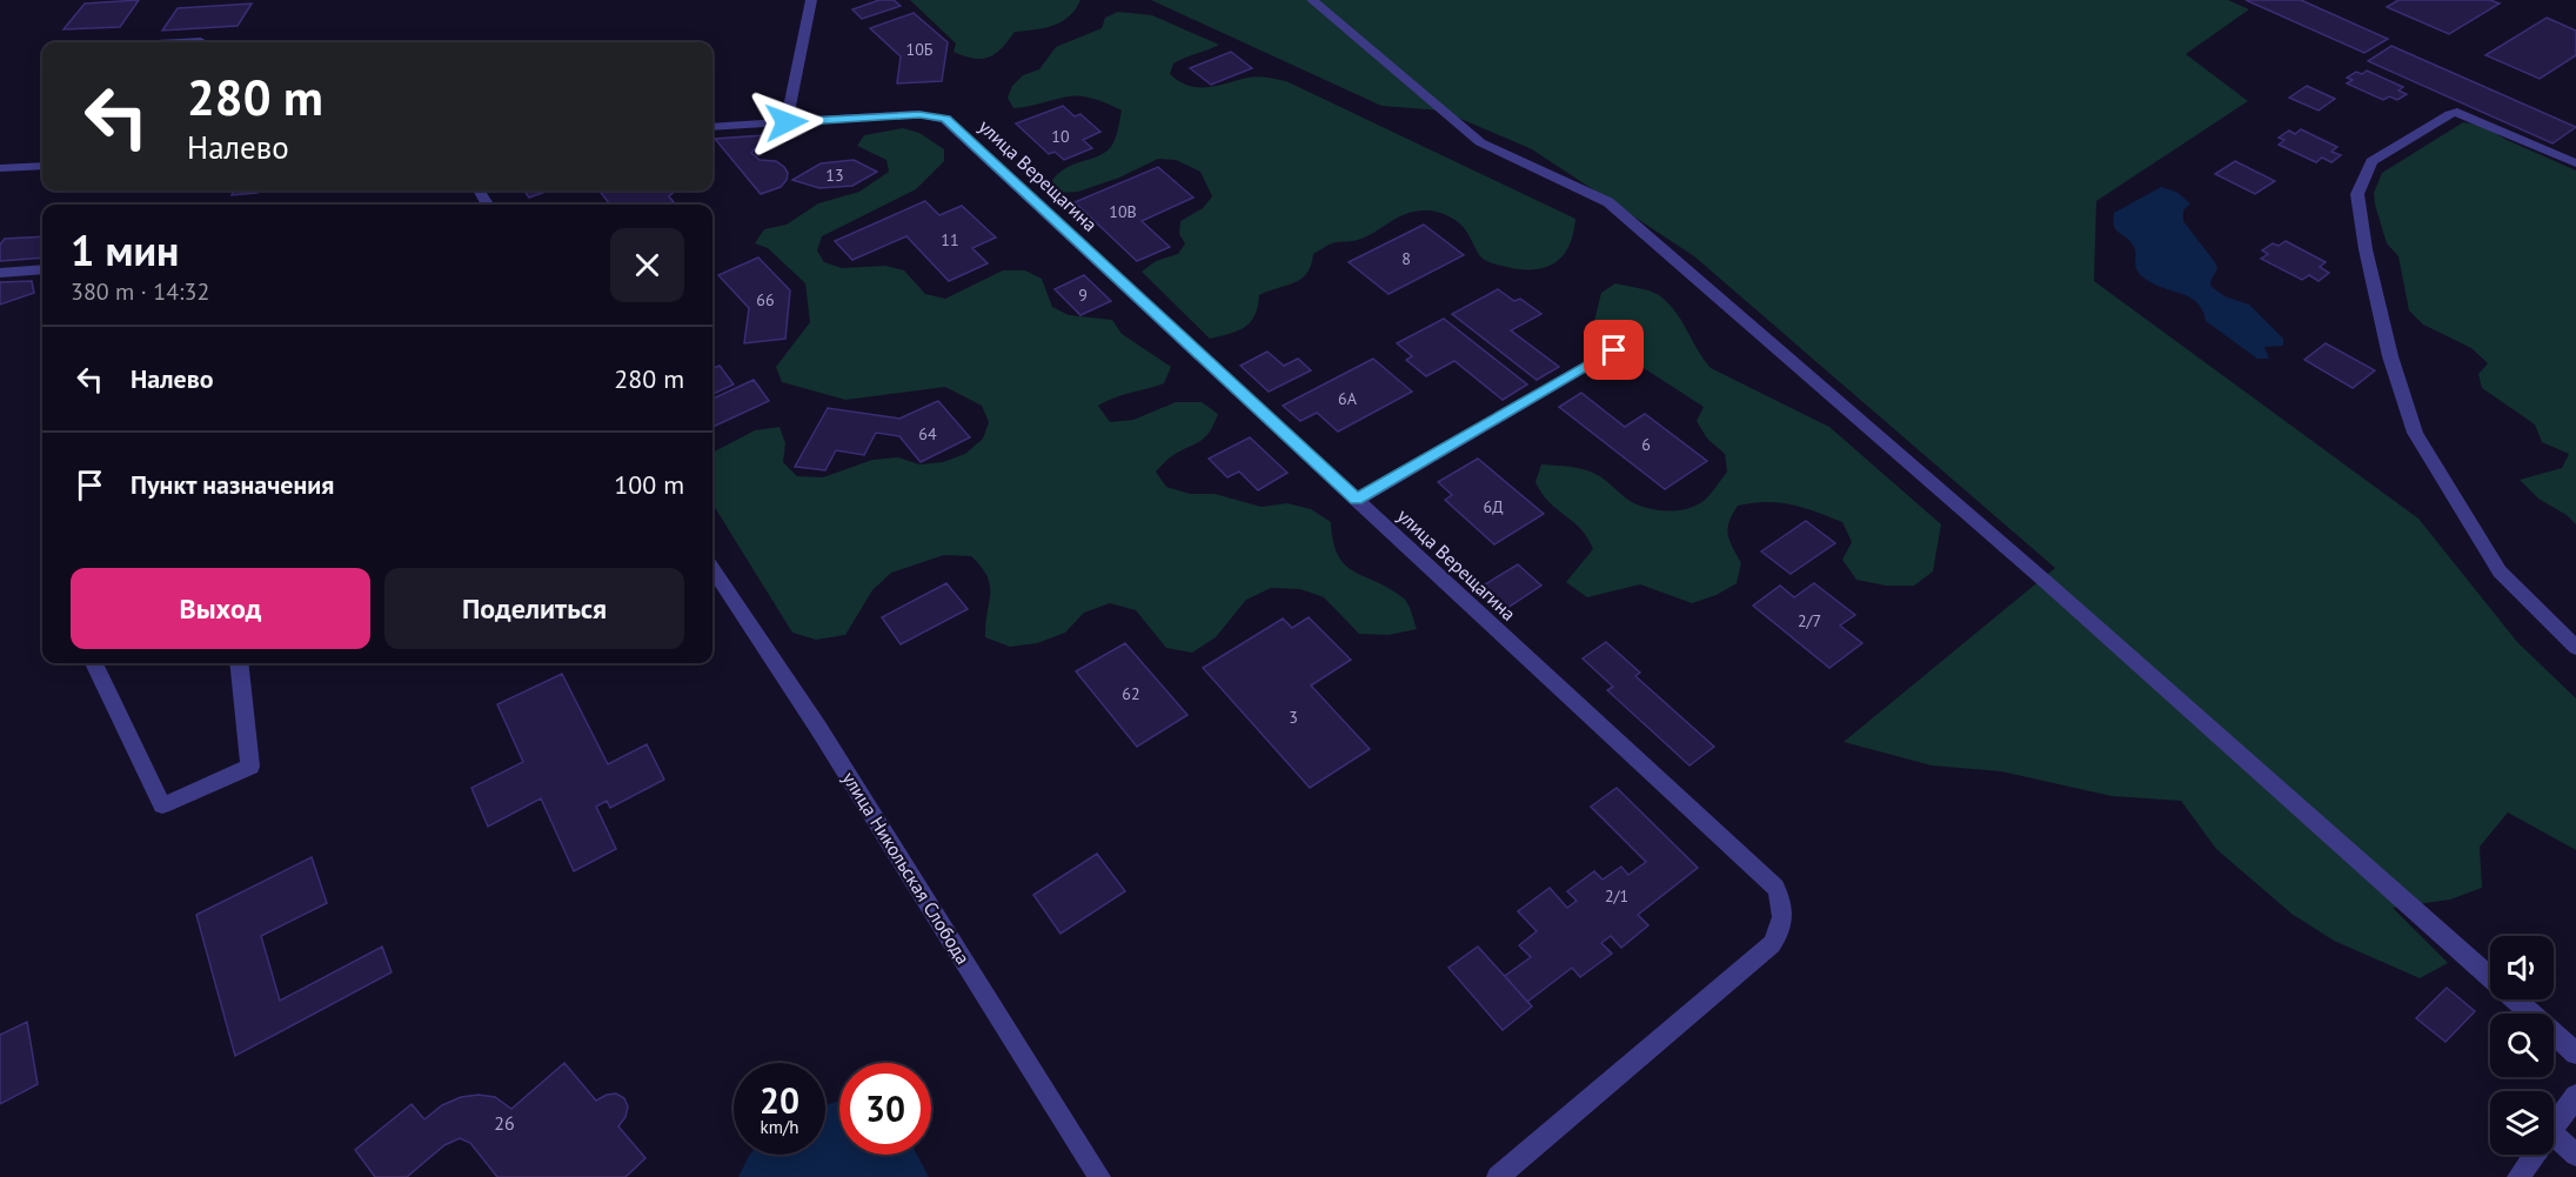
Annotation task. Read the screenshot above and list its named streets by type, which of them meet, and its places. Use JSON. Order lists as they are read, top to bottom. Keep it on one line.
{"streets":{"street":["улица Верещагина","улица Никольская Слобода"]},"house_numbers":["10Б","10","13","10В","11","8","9","66","6А","64","6","6Д","2/7","62","3","2/1","26"],"page":{"turn":["280 m","Налево"],"heading":["1 мин","380 m · 14:32"],"list":[{"name":"Налево","value":"280 m"},{"name":"Пункт назначения","value":"100 m"}],"buttons":["Выход","Поделиться"],"speed":"20 km/h","limit":"30"}}
